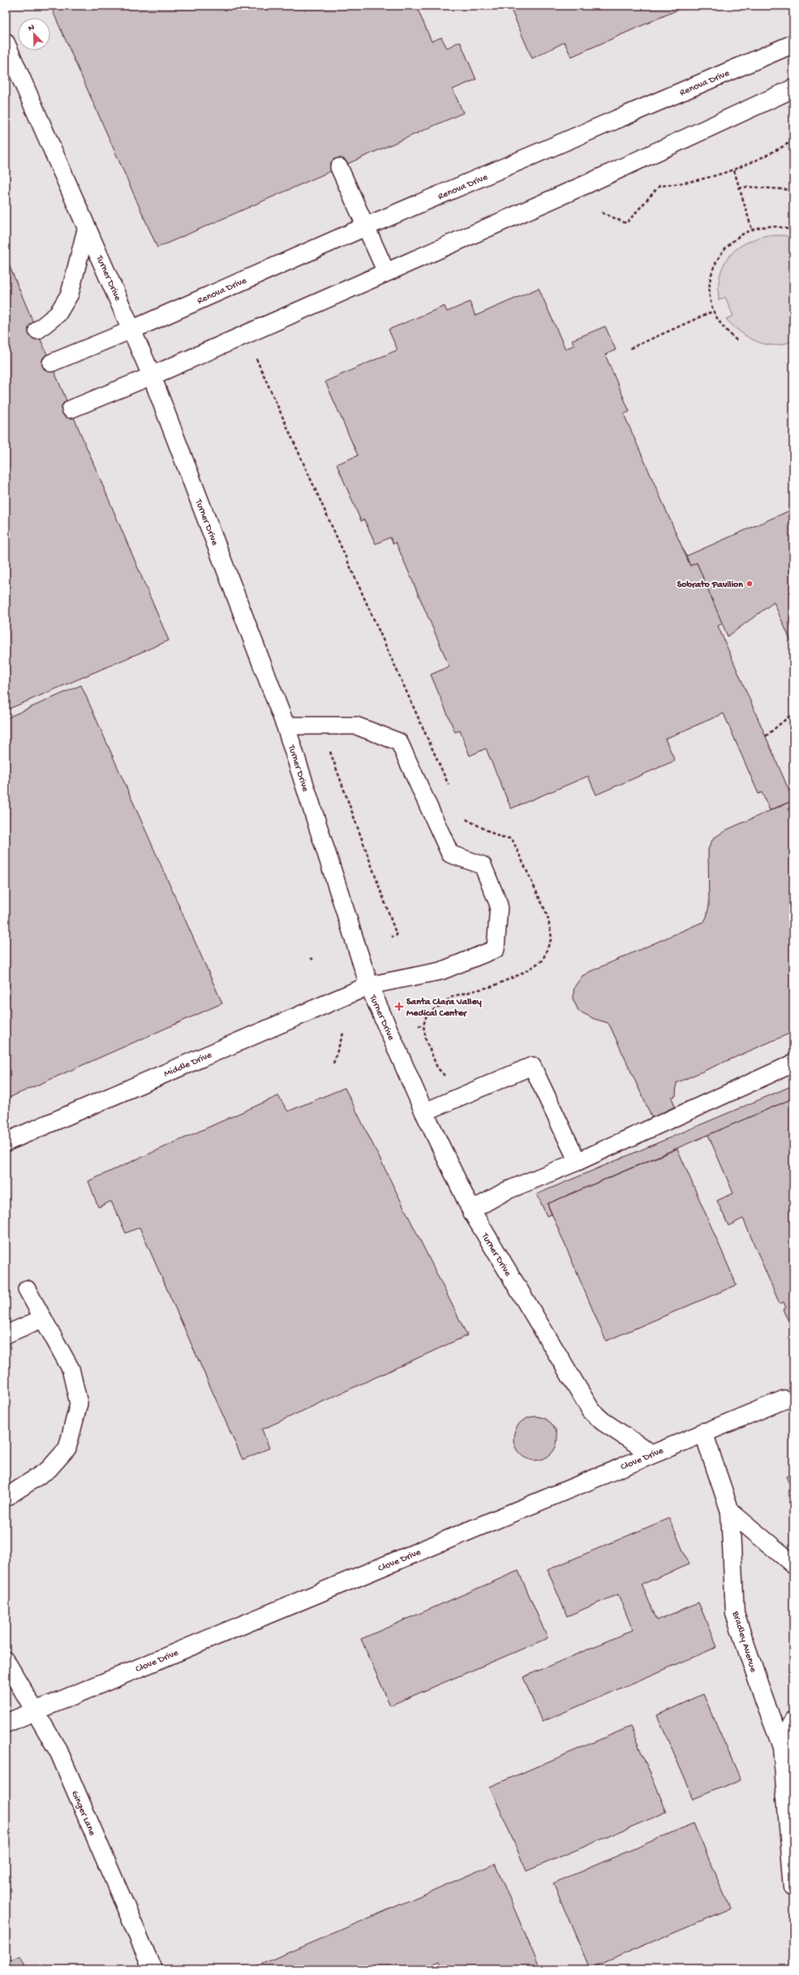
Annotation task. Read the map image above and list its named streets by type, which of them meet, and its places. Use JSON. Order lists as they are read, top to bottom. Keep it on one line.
{"streets":{"street":["Renova Drive","Turner Drive","Middle Drive","Clove Drive","Bradley Avenue","Ginger Lane"]},"crossings":[["Renova Drive","Turner Drive"],["Turner Drive","Middle Drive"],["Turner Drive","Clove Drive"],["Clove Drive","Bradley Avenue"],["Clove Drive","Ginger Lane"]],"places":{"other":["Sobrato Pavilion"],"health":["Santa Clara Valley Medical Center"]},"north":"top left"}
